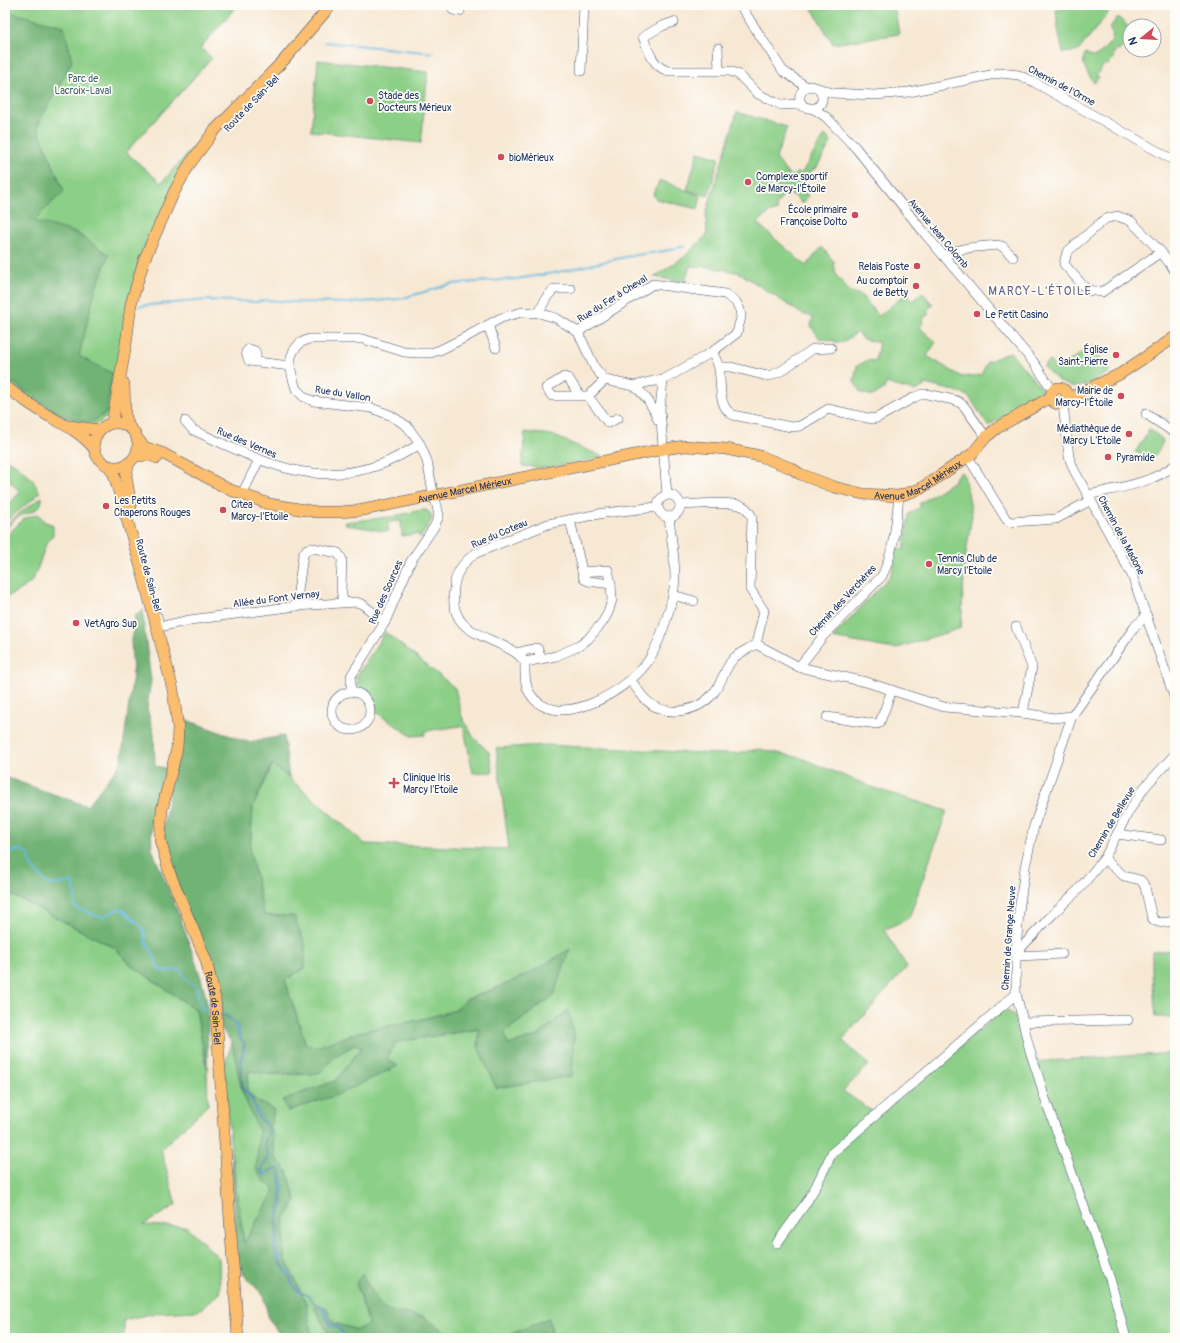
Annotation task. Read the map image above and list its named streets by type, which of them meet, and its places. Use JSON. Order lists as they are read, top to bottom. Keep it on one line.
{"streets":{"main road":["Route de Sain-Bel","Avenue Marcel Mérieux"],"street":["Chemin de l'Orme","Avenue Jean Colomb","Rue du Fer à Cheval","Rue du Vallon","Rue des Vernes","Rue du Coteau","Chemin de la Madone","Rue des Sources","Allée du Font Vernay","Chemin des Verchères","Chemin de Bellevue","Chemin de Grange Neuve"]},"crossings":[["Chemin de l'Orme","Avenue Jean Colomb"],["Route de Sain-Bel","Avenue Marcel Mérieux"],["Route de Sain-Bel","Allée du Font Vernay"],["Avenue Jean Colomb","Avenue Marcel Mérieux"],["Avenue Jean Colomb","Chemin de la Madone"],["Rue du Vallon","Rue des Vernes"],["Rue du Vallon","Avenue Marcel Mérieux"],["Rue du Vallon","Rue des Sources"],["Avenue Marcel Mérieux","Chemin de la Madone"],["Avenue Marcel Mérieux","Rue des Sources"],["Avenue Marcel Mérieux","Chemin des Verchères"],["Chemin de la Madone","Chemin de Grange Neuve"],["Rue des Sources","Allée du Font Vernay"],["Chemin de Bellevue","Chemin de Grange Neuve"]],"districts":["MARCY-L'ÉTOILE"],"parks":["Parc de Lacroix-Laval"],"places":{"other":["Stade des Docteurs Mérieux","bioMérieux","Complexe sportif de Marcy-l'Étoile","École primaire Françoise Dolto","Relais Poste","Au comptoir de Betty","Le Petit Casino","Église Saint-Pierre","Mairie de Marcy-l'Étoile","Médiathèque de Marcy L'Etoile","Pyramide","Les Petits Chaperons Rouges","Citea Marcy-l'Etoile","Tennis Club de Marcy l'Etoile","VetAgro Sup"],"health":["Clinique Iris Marcy l'Etoile"]},"north":"left"}
